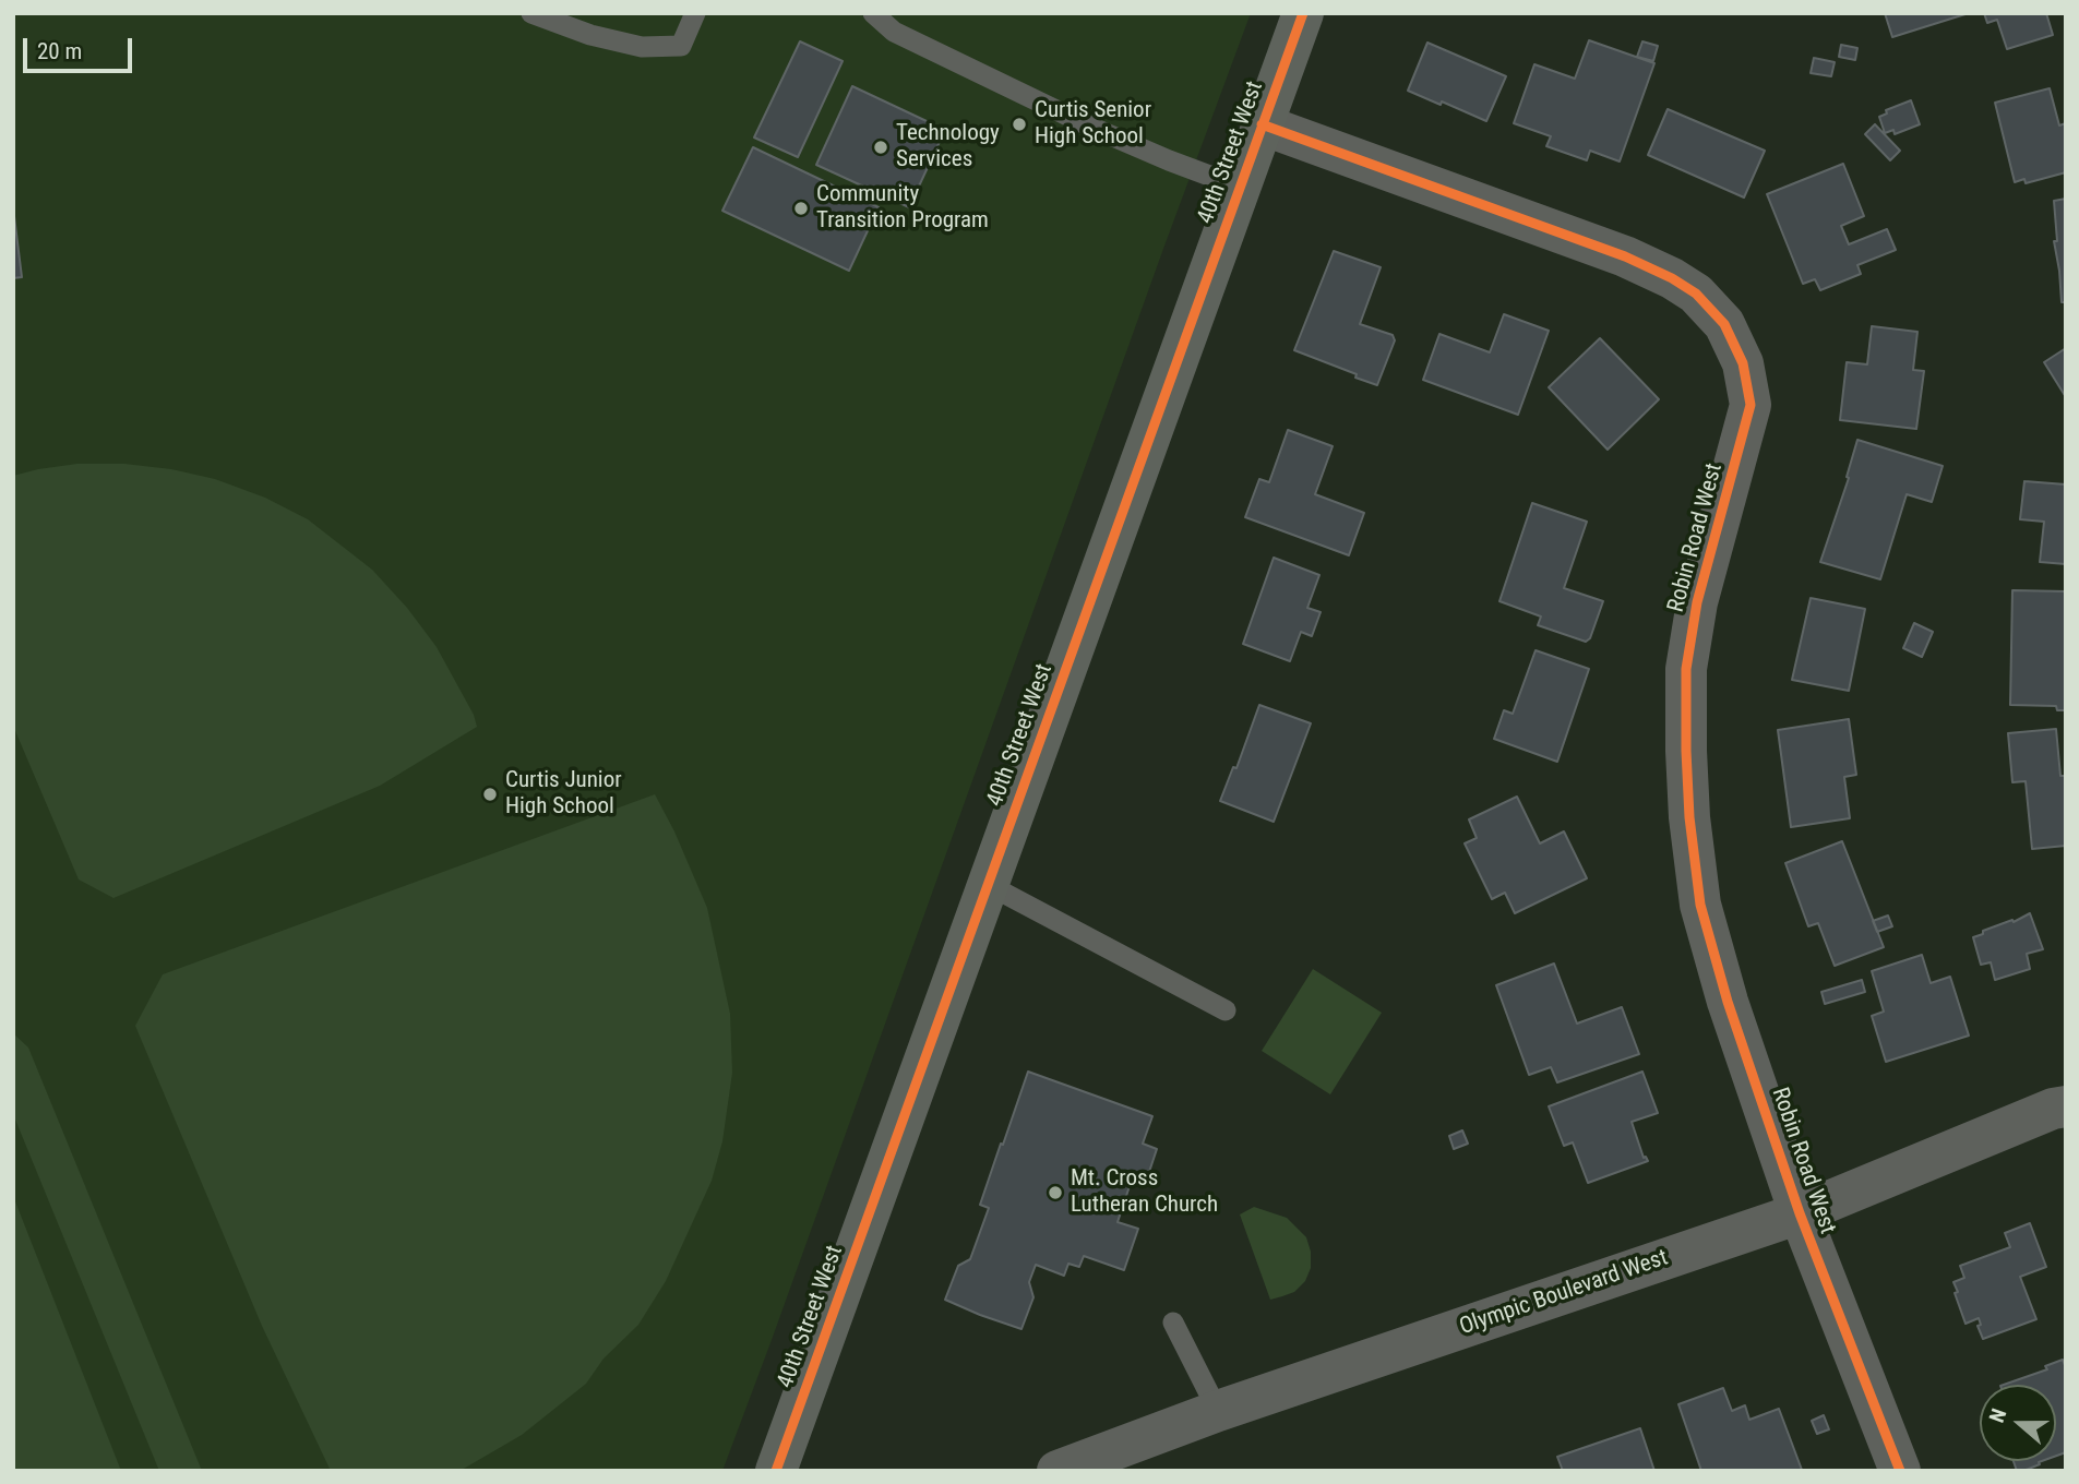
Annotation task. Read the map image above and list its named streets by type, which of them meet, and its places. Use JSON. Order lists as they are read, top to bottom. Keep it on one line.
{"streets":{"street":["40th Street West","Robin Road West","Olympic Boulevard West"]},"crossings":[["40th Street West","Robin Road West"],["Robin Road West","Olympic Boulevard West"]],"places":["Curtis Senior High School","Technology Services","Community Transition Program","Curtis Junior High School","Mt. Cross Lutheran Church"],"scale_bar":"20 m","north":"left"}
